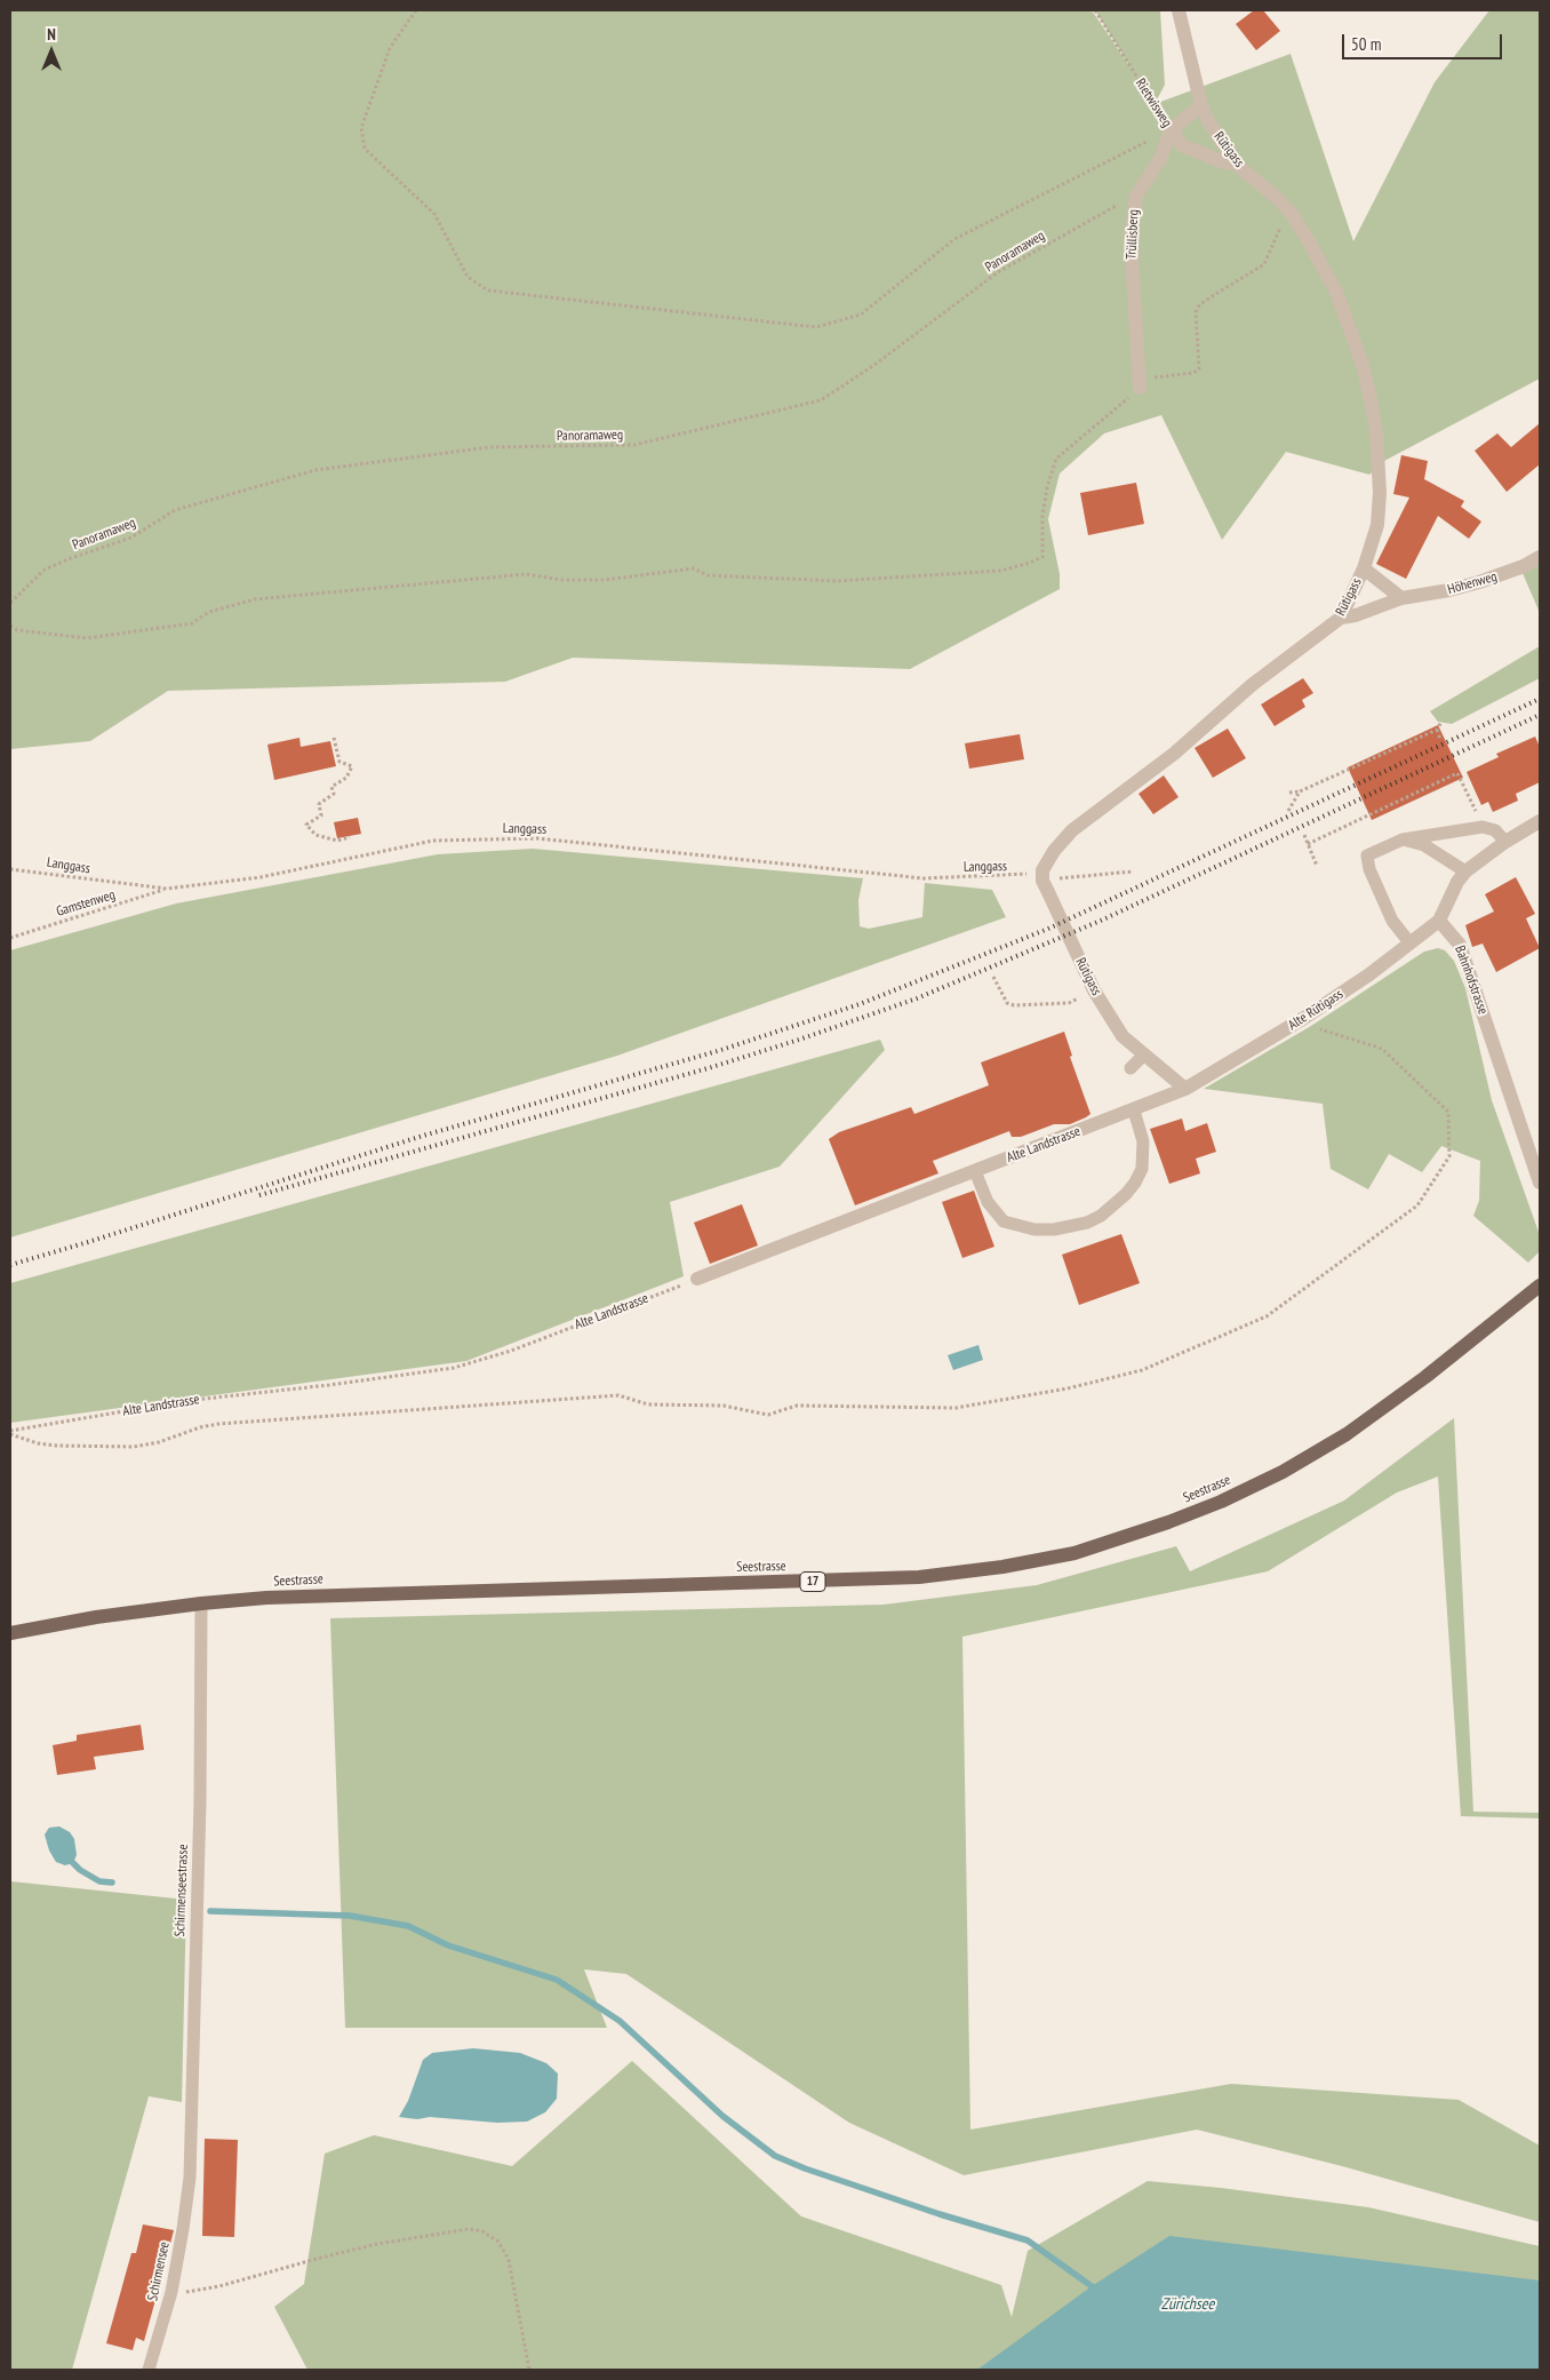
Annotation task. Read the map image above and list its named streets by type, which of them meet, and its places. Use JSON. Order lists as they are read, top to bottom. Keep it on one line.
{"streets":{"main road":["Seestrasse","17"],"street":["Rietwisweg","Rütigass","Trüllisberg","Höhenweg","Bahnhofstrasse","Alte Rütigass","Alte Landstrasse"],"lane":["Schirmenseestrasse","Schirmensee"],"path":["Panoramaweg","Langgass","Gamstenweg"]},"crossings":[["Rietwisweg","Rütigass"],["Rietwisweg","Trüllisberg"],["Rütigass","Trüllisberg"],["Rütigass","Höhenweg"],["Rütigass","Langgass"],["Rütigass","Alte Rütigass"],["Rütigass","Alte Landstrasse"],["Trüllisberg","Panoramaweg"],["Langgass","Gamstenweg"],["Bahnhofstrasse","Alte Rütigass"],["Alte Rütigass","Alte Landstrasse"],["Seestrasse","Schirmenseestrasse"],["Schirmenseestrasse","Schirmensee"]],"water":["Zürichsee"],"scale_bar":"50 m","north":"top"}
